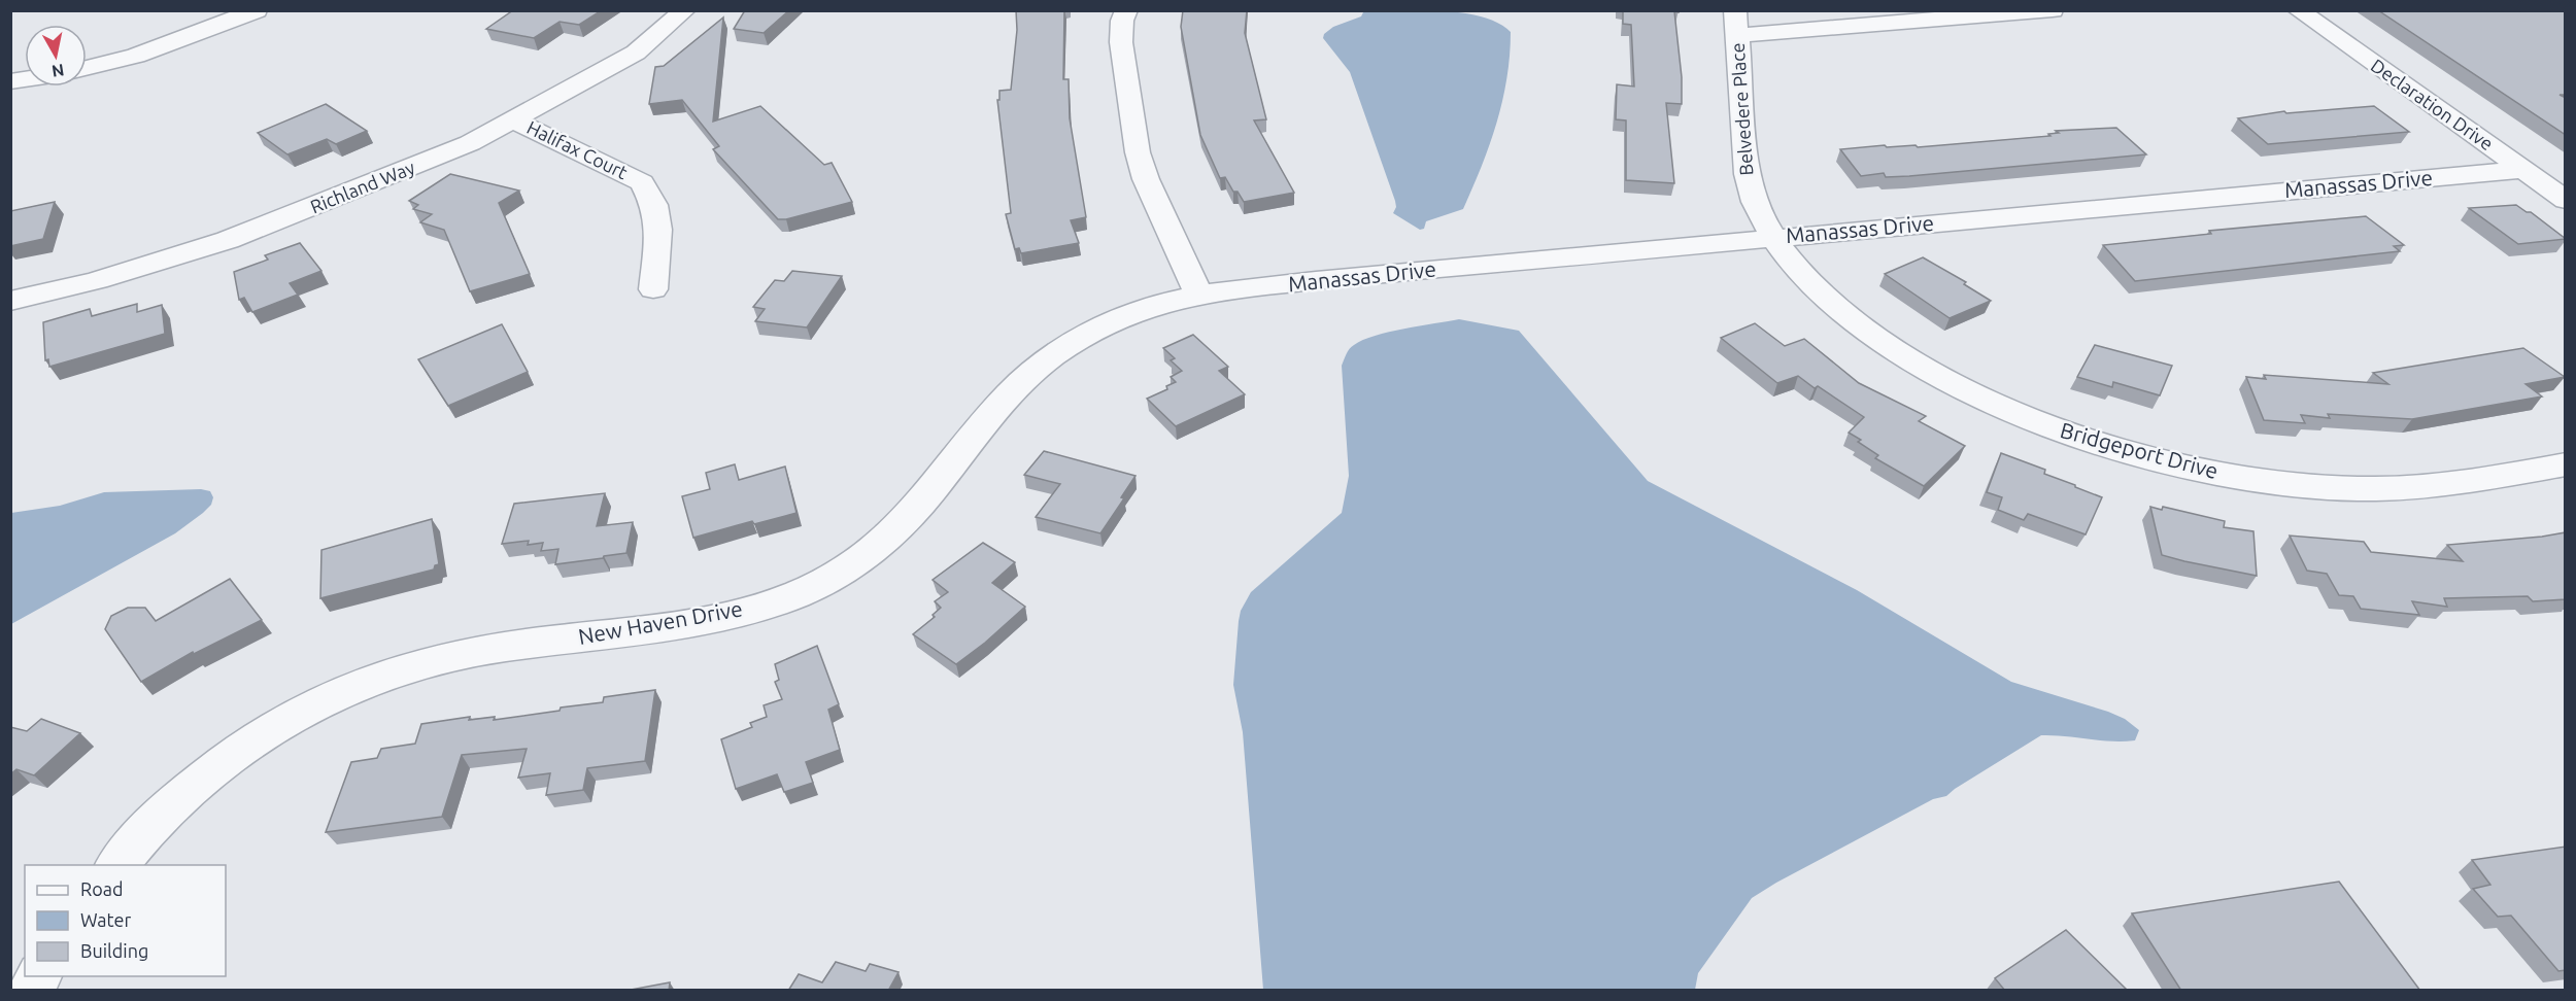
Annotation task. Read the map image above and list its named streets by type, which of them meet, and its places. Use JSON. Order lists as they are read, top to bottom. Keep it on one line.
{"streets":{"street":["Declaration Drive","Belvedere Place","Halifax Court","Manassas Drive","Richland Way","Bridgeport Drive","New Haven Drive"]},"crossings":[["Declaration Drive","Manassas Drive"],["Belvedere Place","Manassas Drive"],["Belvedere Place","Bridgeport Drive"],["Halifax Court","Richland Way"],["Manassas Drive","Bridgeport Drive"],["Manassas Drive","New Haven Drive"]],"legend":["Road","Water","Building"],"north":"bottom"}
